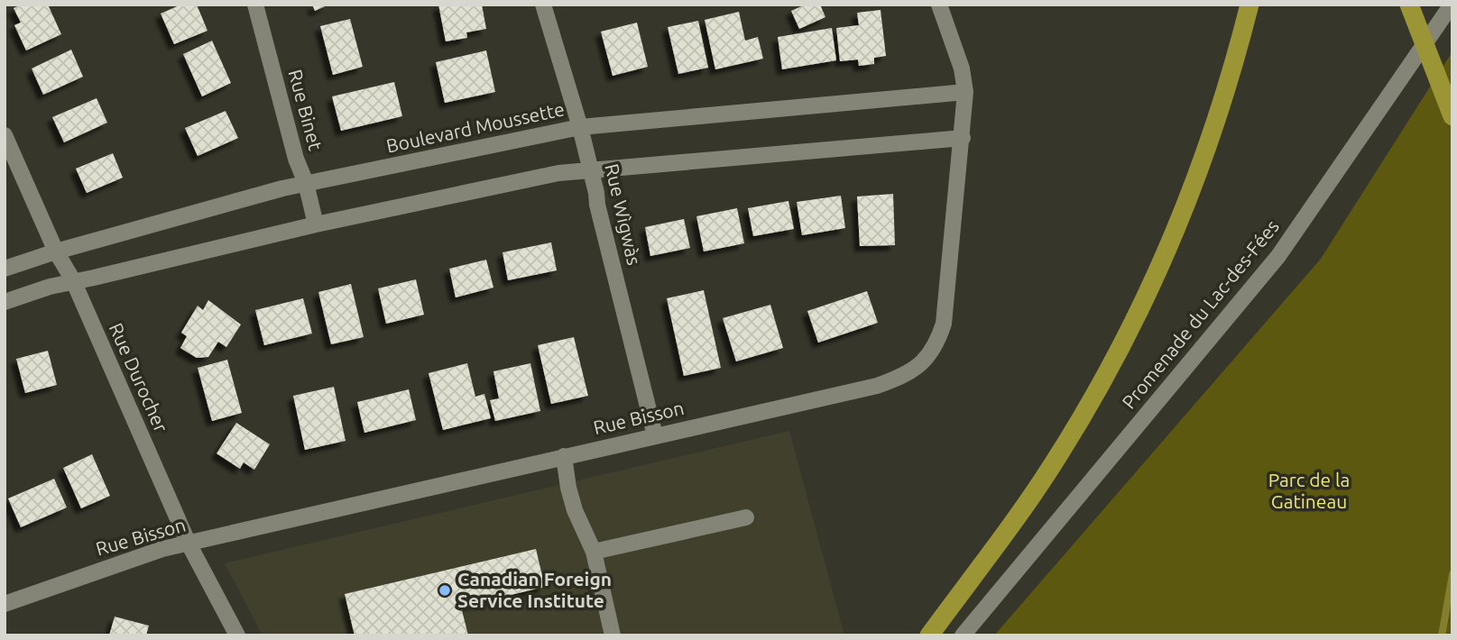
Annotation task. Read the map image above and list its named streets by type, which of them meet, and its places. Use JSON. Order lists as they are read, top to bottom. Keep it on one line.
{"streets":{"street":["Rue Binet","Boulevard Moussette","Rue Wìgwàs","Promenade du Lac-des-Fées","Rue Durocher","Rue Bisson"]},"crossings":[["Rue Binet","Boulevard Moussette"],["Boulevard Moussette","Rue Wìgwàs"],["Boulevard Moussette","Rue Durocher"],["Boulevard Moussette","Rue Bisson"],["Rue Wìgwàs","Rue Bisson"],["Rue Durocher","Rue Bisson"]],"parks":["Parc de la Gatineau"],"places":["Canadian Foreign Service Institute"]}
